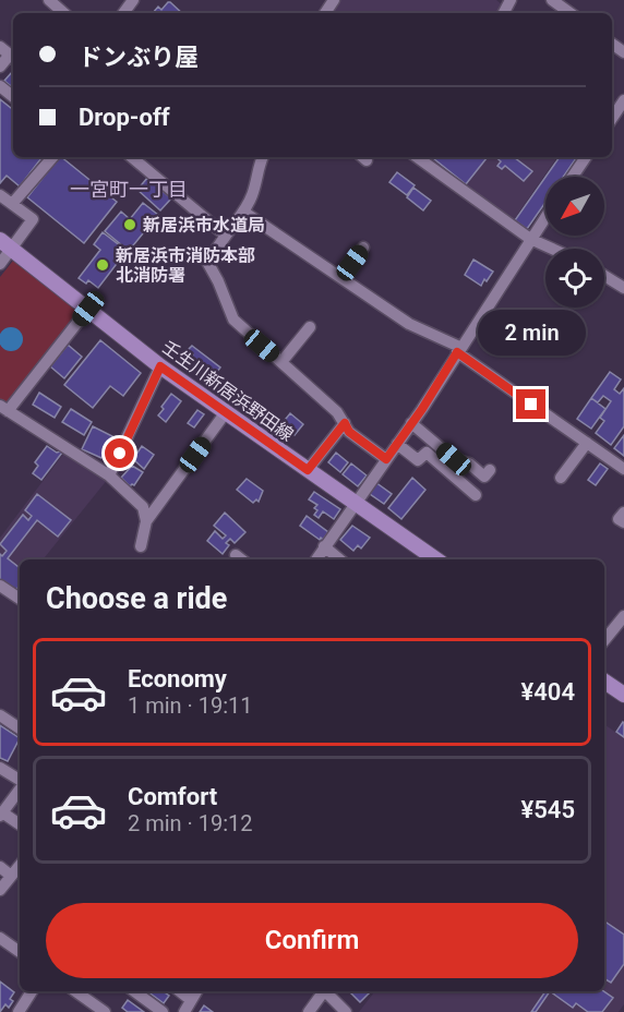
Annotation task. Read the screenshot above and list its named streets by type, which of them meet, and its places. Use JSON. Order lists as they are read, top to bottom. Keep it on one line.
{"streets":{"main road":["壬生川新居浜野田線"]},"districts":["一宮町一丁目"],"places":["新居浜市水道局","新居浜市消防本部 北消防署"],"north":"bottom left","page":{"banner":["ドンぶり屋","Drop-off"],"bubble":"2 min","heading":"Choose a ride","list":[{"name":"Economy","note":"1 min · 19:11","value":"¥404"},{"name":"Comfort","note":"2 min · 19:12","value":"¥545"}],"buttons":"Confirm"}}
